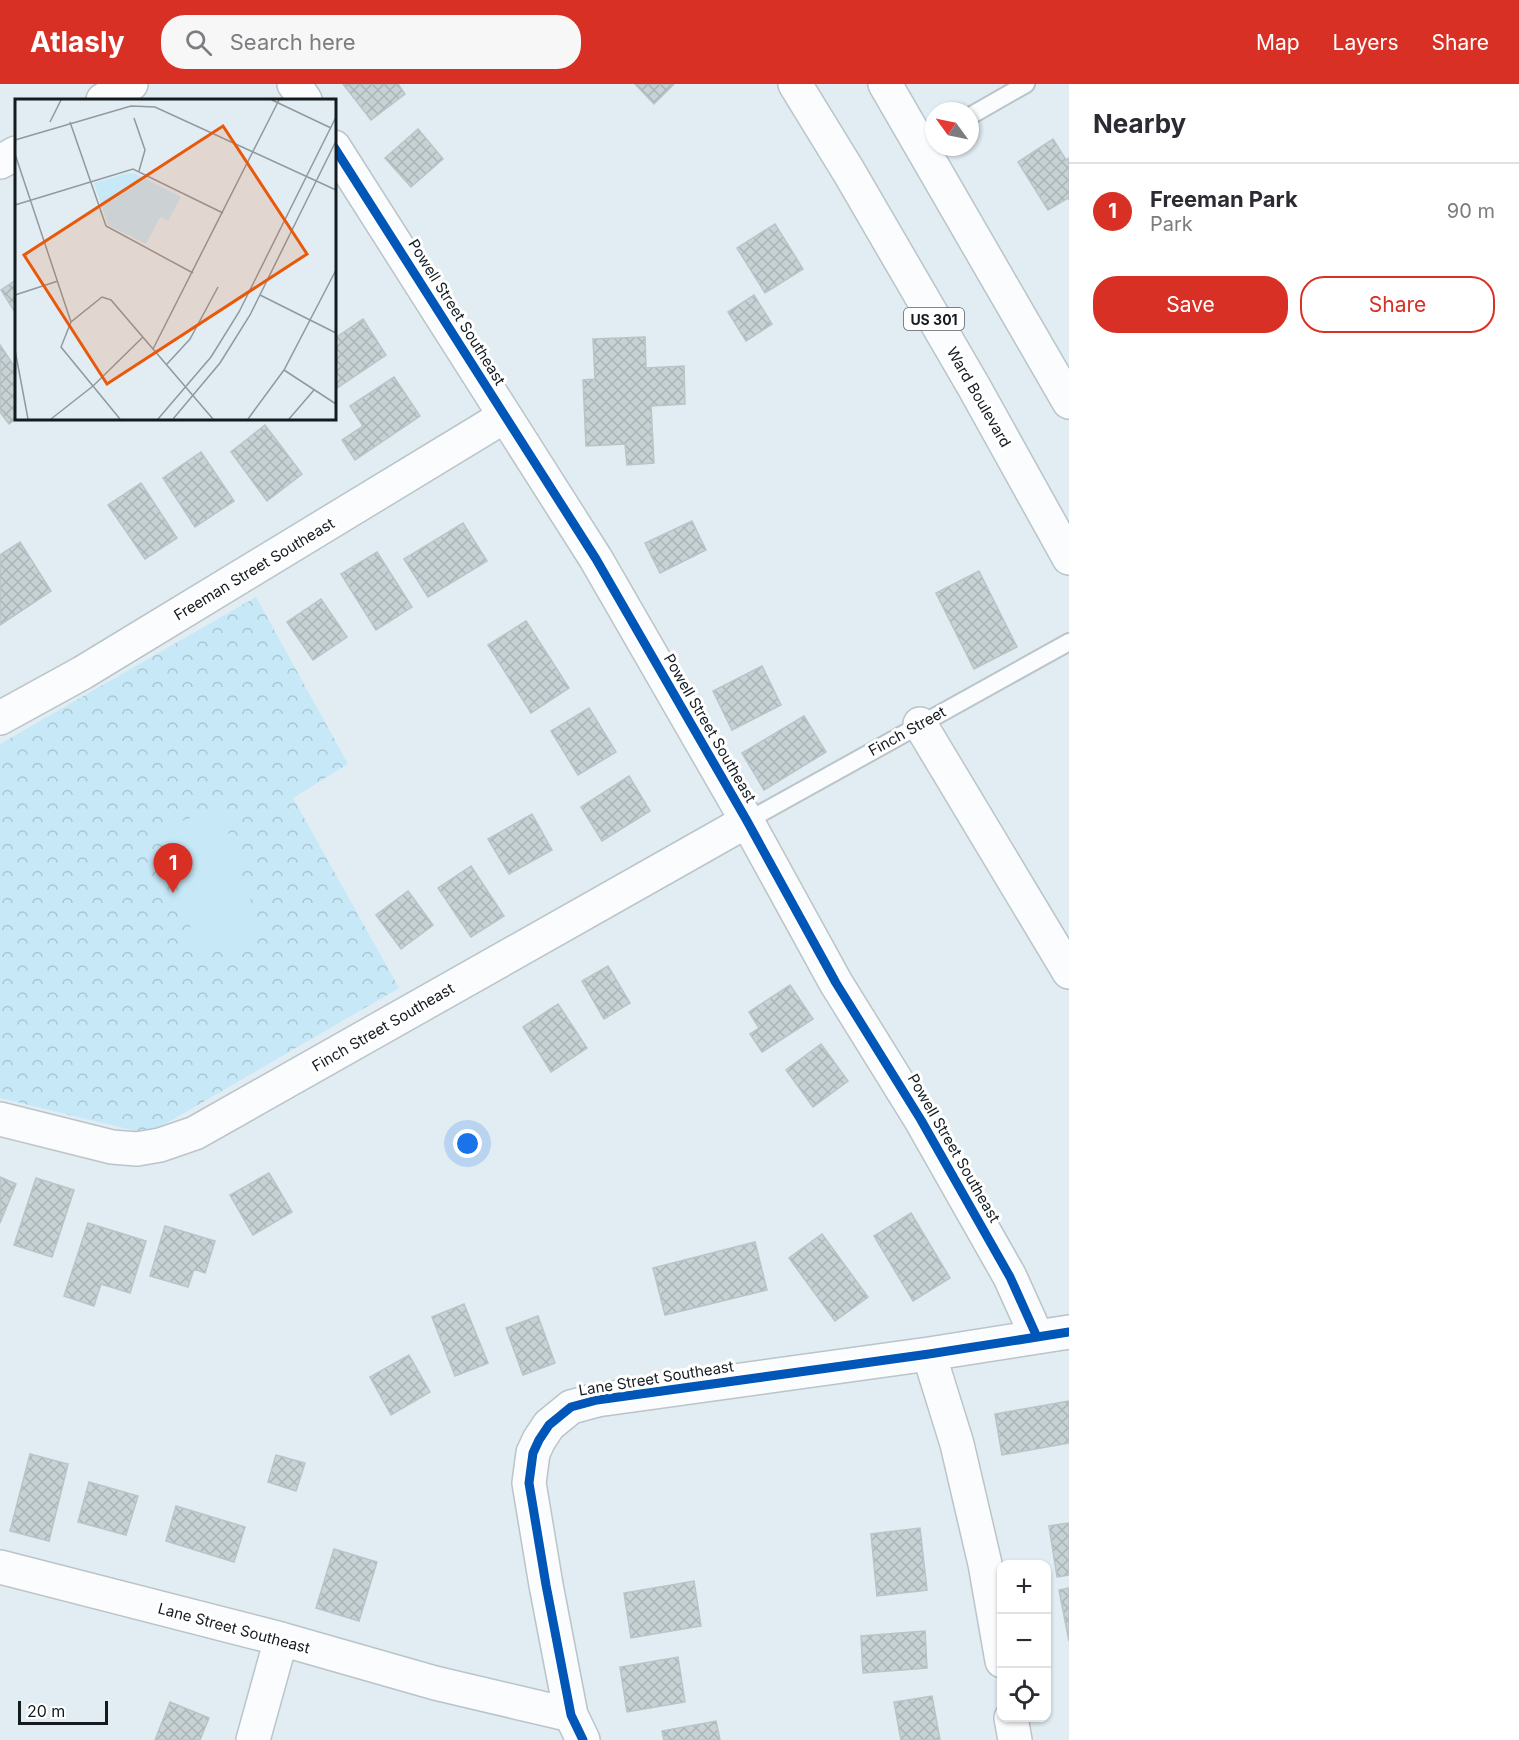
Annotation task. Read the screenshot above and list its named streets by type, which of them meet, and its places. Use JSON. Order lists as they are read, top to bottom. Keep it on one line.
{"streets":{"main road":["Powell Street Southeast","US 301","Ward Boulevard","Freeman Street Southeast","Finch Street Southeast","Lane Street Southeast"],"lane":["Finch Street"]},"crossings":[["Powell Street Southeast","Freeman Street Southeast"],["Powell Street Southeast","Finch Street"],["Powell Street Southeast","Finch Street Southeast"],["Powell Street Southeast","Lane Street Southeast"],["Finch Street","Finch Street Southeast"]],"scale_bar":"20 m","north":"top left","page":{"header":"Atlasly","search":"Search here","nav":["Map","Layers","Share"],"heading":"Nearby","list":[{"mark":"1","name":"Freeman Park","note":"Park","value":"90 m"}],"buttons":["Save","Share"],"pins":"1","map_buttons":["+","−"],"scale":"20 m"}}
